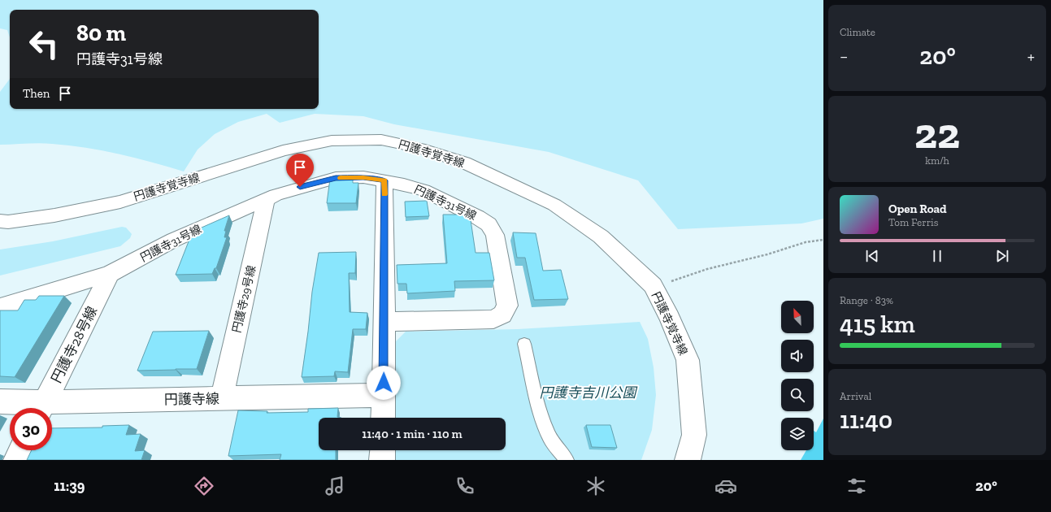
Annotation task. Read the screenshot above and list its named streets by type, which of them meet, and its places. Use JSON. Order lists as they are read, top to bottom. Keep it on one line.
{"streets":{"street":["円護寺覚寺線","円護寺31号線","円護寺29号線","円護寺28号線","円護寺線"]},"crossings":[["円護寺31号線","円護寺29号線"],["円護寺31号線","円護寺28号線"],["円護寺29号線","円護寺線"]],"parks":["円護寺吉川公園"],"north":"top left","page":{"tile":["Climate",["22","km/h"],["Range · 83%","415 km"],["Arrival","11:40"]],"turn":["80 m","円護寺31号線"],"heat":["−","20°","+"],"then":"Then","song":["Open Road","Tom Ferris"],"limit":"30","trip":"11:40 · 1 min · 110 m","tabs":["11:39","20°"]}}
